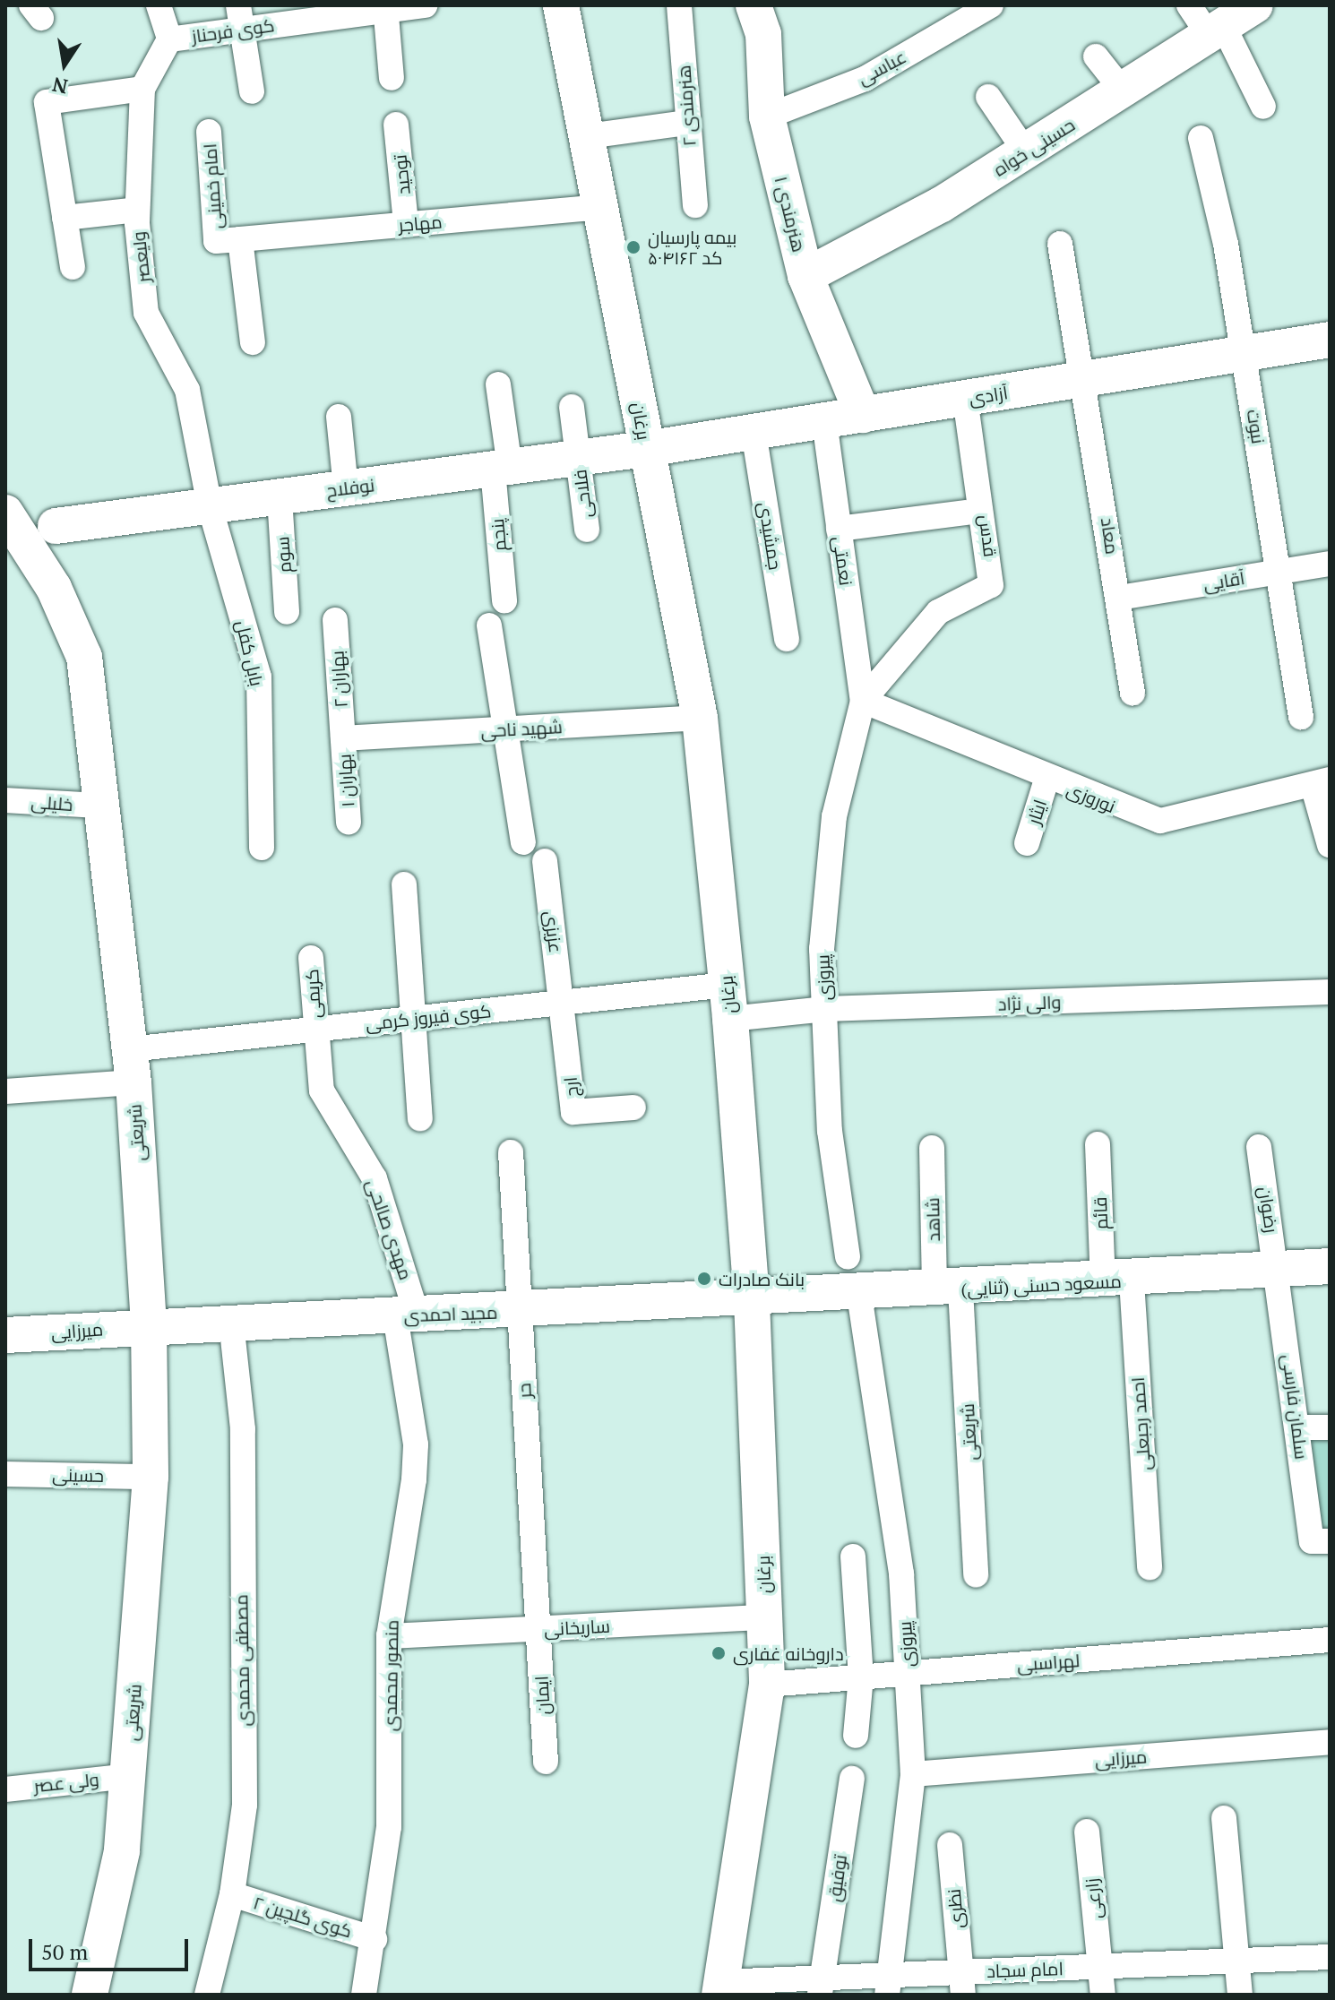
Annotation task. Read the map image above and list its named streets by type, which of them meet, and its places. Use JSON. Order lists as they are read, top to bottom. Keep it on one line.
{"streets":{"street":["کوی فرحناز","عباسی","هنرمندی ۲","حسینی خواه","توحید","امام خمینی","هنرمندی ۱","مهاجر","ولیعصر","آزادی","برغان","نبوت","نوفلاح","فلاحی","پنجم","جمشیدی","قدس","معاد","سوم","نعمتی","آقایی","بابل کفل","بهاران ۲","شهید ناحی","بهاران ۱","نوروزی","خلیلی","ایثار","عزیزی","پیروزی","کریمی","والی نژاد","کوی فیروز کرمی","ارج","شریعتی","رضوان","قائم","شاهد","مهدی صالحی","مسعود حسنی (ثنایی)","مجید احمدی","میرزایی","حر","سلمان فارسی","احمد رجبعلی","حسینی","ساریخانی","مصطفی محمدی","لهراسبی","منصور محمدی","ایمان","ولی عصر","توفیق","زارعی","نظری","کوی گلچین ۲","امام سجاد"]},"crossings":[["کوی فرحناز","ولیعصر"],["عباسی","هنرمندی ۱"],["حسینی خواه","هنرمندی ۱"],["توحید","مهاجر"],["امام خمینی","مهاجر"],["هنرمندی ۱","آزادی"],["مهاجر","برغان"],["ولیعصر","نوفلاح"],["ولیعصر","بابل کفل"],["آزادی","برغان"],["آزادی","نبوت"],["آزادی","نوفلاح"],["آزادی","جمشیدی"],["آزادی","قدس"],["آزادی","معاد"],["آزادی","نعمتی"],["برغان","نوفلاح"],["برغان","شهید ناحی"],["برغان","والی نژاد"],["برغان","کوی فیروز کرمی"],["برغان","مسعود حسنی (ثنایی)"],["برغان","مجید احمدی"],["برغان","ساریخانی"],["برغان","لهراسبی"],["برغان","امام سجاد"],["نبوت","آقایی"],["نوفلاح","فلاحی"],["نوفلاح","پنجم"],["نوفلاح","سوم"],["نوفلاح","بابل کفل"],["قدس","نعمتی"],["قدس","نوروزی"],["قدس","پیروزی"],["معاد","آقایی"],["نعمتی","نوروزی"],["نعمتی","پیروزی"],["بهاران ۲","شهید ناحی"],["بهاران ۲","بهاران ۱"],["شهید ناحی","بهاران ۱"],["نوروزی","ایثار"],["نوروزی","پیروزی"],["خلیلی","شریعتی"],["عزیزی","کوی فیروز کرمی"],["عزیزی","ارج"],["پیروزی","والی نژاد"],["پیروزی","مسعود حسنی (ثنایی)"],["پیروزی","میرزایی"],["پیروزی","لهراسبی"],["پیروزی","امام سجاد"],["کریمی","کوی فیروز کرمی"],["کریمی","مهدی صالحی"],["والی نژاد","کوی فیروز کرمی"],["کوی فیروز کرمی","ارج"],["کوی فیروز کرمی","شریعتی"],["کوی فیروز کرمی","مهدی صالحی"],["شریعتی","شاهد"],["شریعتی","مسعود حسنی (ثنایی)"],["شریعتی","مجید احمدی"],["شریعتی","میرزایی"],["شریعتی","حسینی"],["شریعتی","ولی عصر"],["رضوان","مسعود حسنی (ثنایی)"],["رضوان","سلمان فارسی"],["قائم","مسعود حسنی (ثنایی)"],["قائم","احمد رجبعلی"],["شاهد","مسعود حسنی (ثنایی)"],["مهدی صالحی","مجید احمدی"],["مهدی صالحی","منصور محمدی"],["مسعود حسنی (ثنایی)","مجید احمدی"],["مسعود حسنی (ثنایی)","سلمان فارسی"],["مسعود حسنی (ثنایی)","احمد رجبعلی"],["مجید احمدی","میرزایی"],["مجید احمدی","حر"],["مجید احمدی","مصطفی محمدی"],["مجید احمدی","منصور محمدی"],["حر","ساریخانی"],["حر","ایمان"],["ساریخانی","منصور محمدی"],["ساریخانی","ایمان"],["مصطفی محمدی","کوی گلچین ۲"],["منصور محمدی","کوی گلچین ۲"],["توفیق","امام سجاد"],["زارعی","امام سجاد"],["نظری","امام سجاد"]],"places":["بیمه پارسیان کد ۵۰۴۱۶۲","بانک صادرات","داروخانه غفاری"],"scale_bar":"50 m","north":"bottom"}
